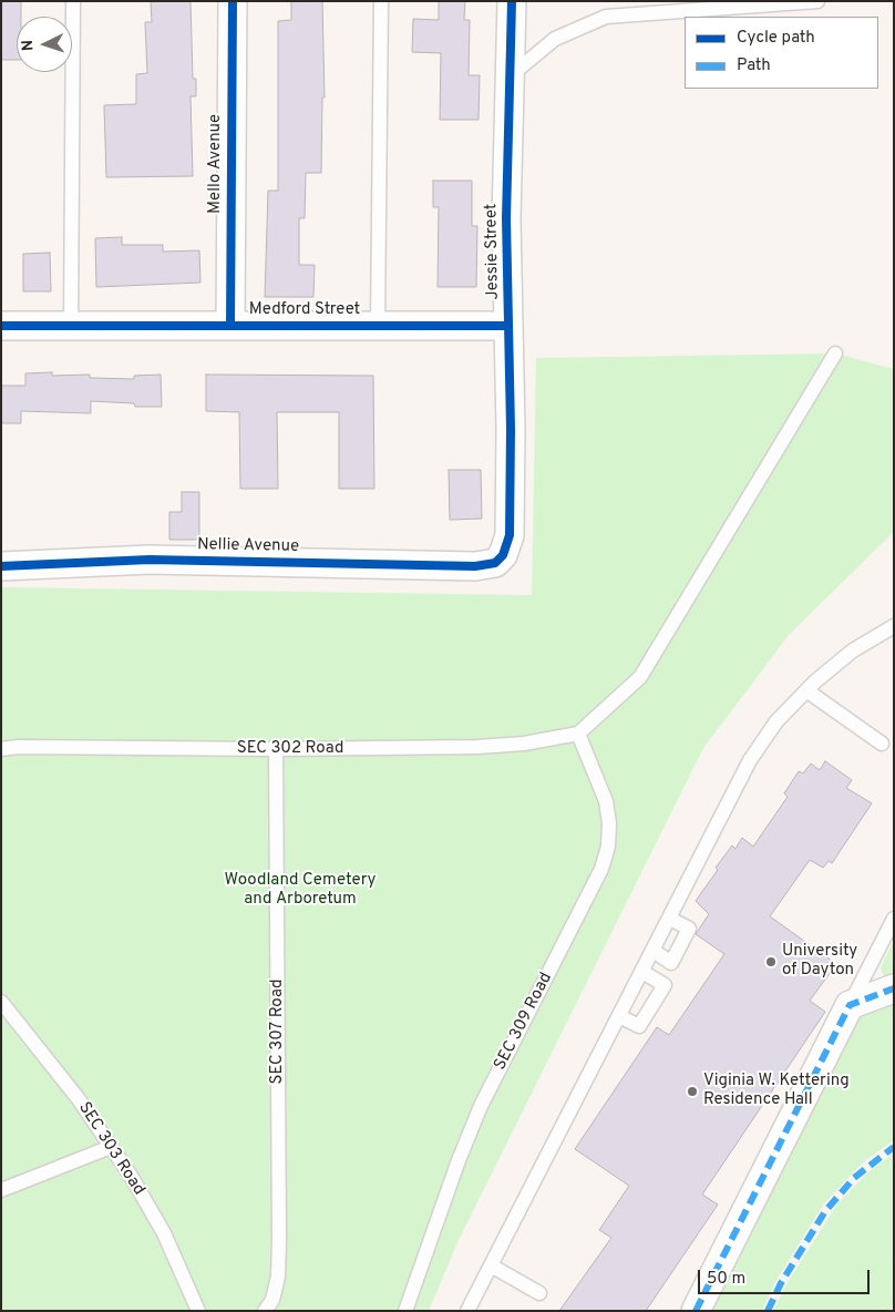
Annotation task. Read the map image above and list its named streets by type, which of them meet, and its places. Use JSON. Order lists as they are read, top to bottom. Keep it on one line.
{"streets":{"street":["Mello Avenue","Jessie Street","Medford Street","Nellie Avenue"],"lane":["SEC 302 Road","SEC 309 Road","SEC 307 Road","SEC 303 Road"]},"crossings":[["Mello Avenue","Medford Street"],["Jessie Street","Medford Street"],["Jessie Street","Nellie Avenue"],["SEC 302 Road","SEC 309 Road"],["SEC 302 Road","SEC 307 Road"]],"parks":["Woodland Cemetery and Arboretum"],"places":["University of Dayton","Viginia W. Kettering Residence Hall"],"legend":["Cycle path","Path"],"scale_bar":"50 m","north":"left"}
